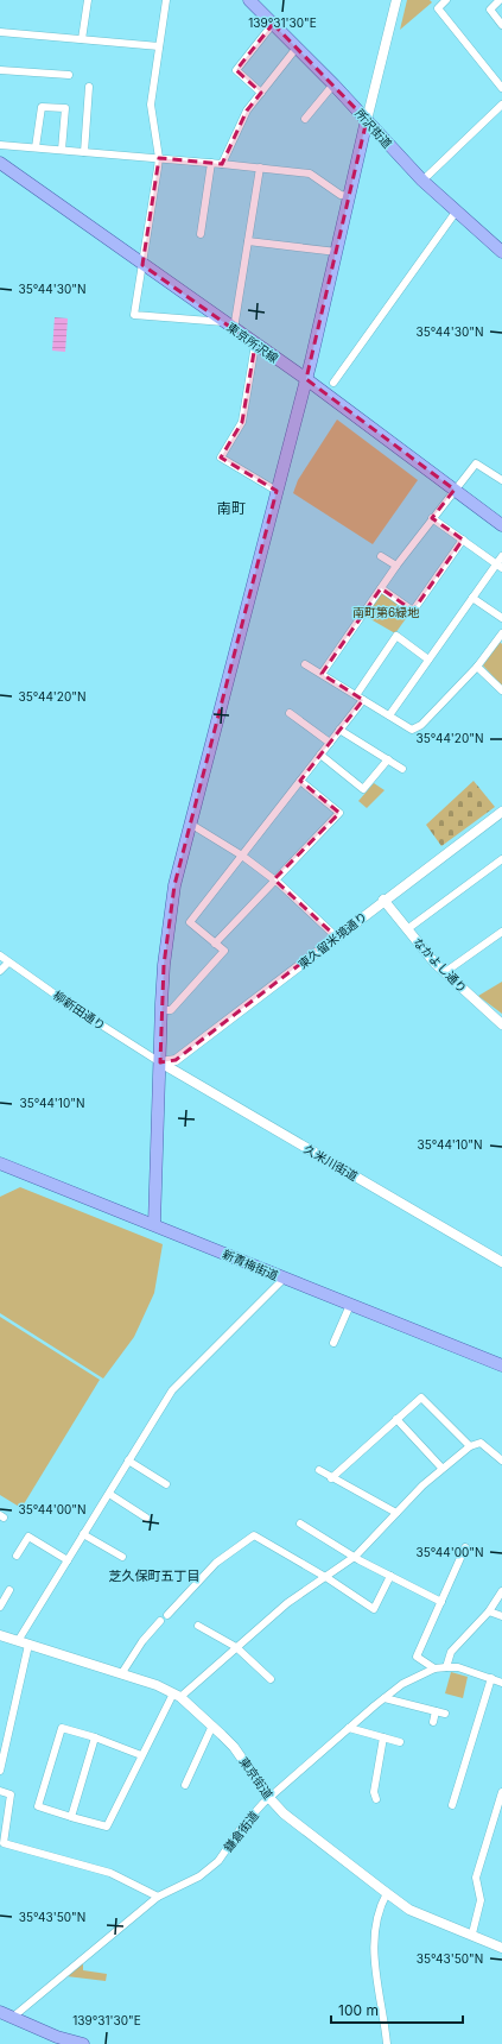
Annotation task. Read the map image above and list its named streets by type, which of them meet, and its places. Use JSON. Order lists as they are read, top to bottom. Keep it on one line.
{"streets":{"main road":["所沢街道","東京所沢線","新青梅街道"],"street":["東久留米境通り","なかよし通り","柳新田通り","久米川街道","東京街道","鎌倉街道"]},"crossings":[["東久留米境通り","なかよし通り"],["東久留米境通り","柳新田通り"],["東久留米境通り","久米川街道"],["柳新田通り","久米川街道"],["東京街道","鎌倉街道"]],"districts":["南町","芝久保町五丁目"],"parks":["南町第6緑地"],"scale_bar":"100 m","coordinates":["139°31'30\"E","35°44'30\"N","35°44'20\"N","35°44'10\"N","35°44'00\"N","35°43'50\"N"]}
